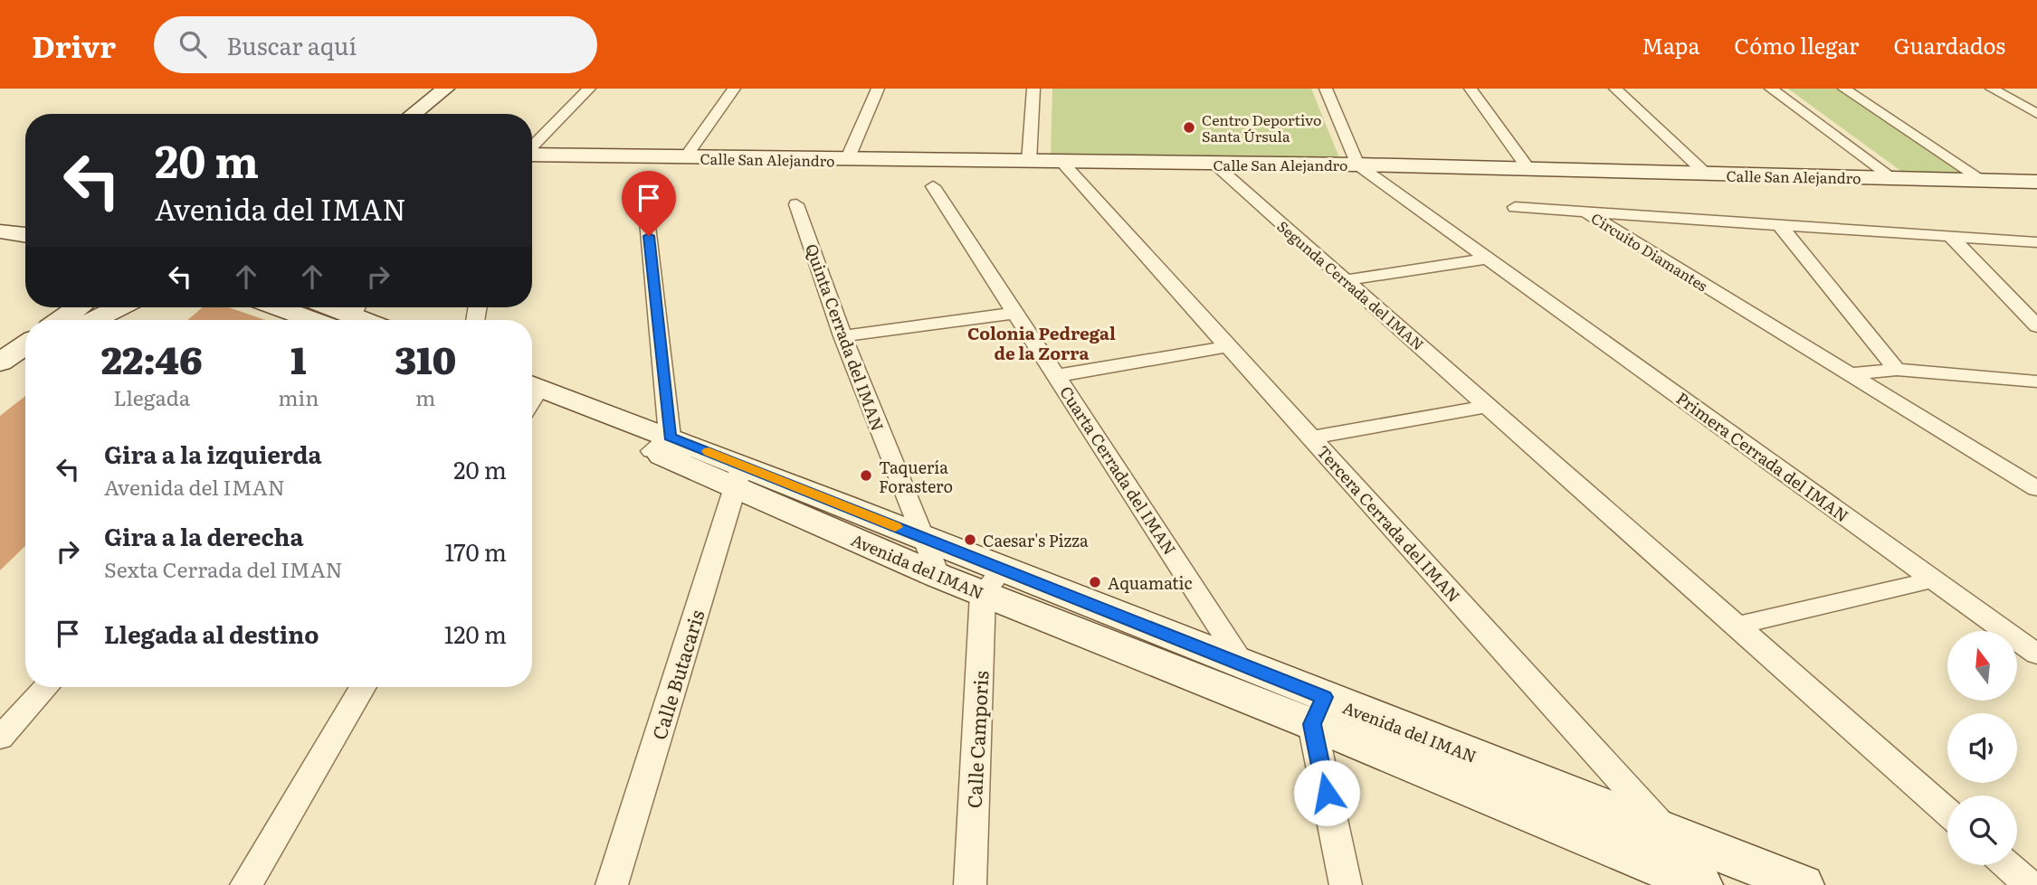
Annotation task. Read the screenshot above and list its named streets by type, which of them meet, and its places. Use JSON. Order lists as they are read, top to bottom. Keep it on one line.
{"streets":{"street":["Calle San Alejandro","Circuito Diamantes","Segunda Cerrada del IMAN","Quinta Cerrada del IMAN","Primera Cerrada del IMAN","Cuarta Cerrada del IMAN","Tercera Cerrada del IMAN","Avenida del IMAN","Calle Butacaris","Calle Camporis"]},"crossings":[["Calle San Alejandro","Segunda Cerrada del IMAN"],["Calle San Alejandro","Primera Cerrada del IMAN"],["Calle San Alejandro","Tercera Cerrada del IMAN"],["Quinta Cerrada del IMAN","Avenida del IMAN"],["Cuarta Cerrada del IMAN","Avenida del IMAN"],["Tercera Cerrada del IMAN","Avenida del IMAN"],["Avenida del IMAN","Calle Butacaris"],["Avenida del IMAN","Calle Camporis"]],"districts":["Colonia Pedregal de la Zorra"],"places":["Centro Deportivo Santa Úrsula","Taquería Forastero","Caesar's Pizza","Aquamatic"],"north":"top","page":{"header":"Drivr","search":"Buscar aquí","nav":["Mapa","Cómo llegar","Guardados"],"turn":["20 m","Avenida del IMAN"],"eta":["22:46","Llegada","1","min","310","m"],"list":[{"name":"Gira a la izquierda","note":"Avenida del IMAN","value":"20 m"},{"name":"Gira a la derecha","note":"Sexta Cerrada del IMAN","value":"170 m"},{"name":"Llegada al destino","value":"120 m"}]}}
